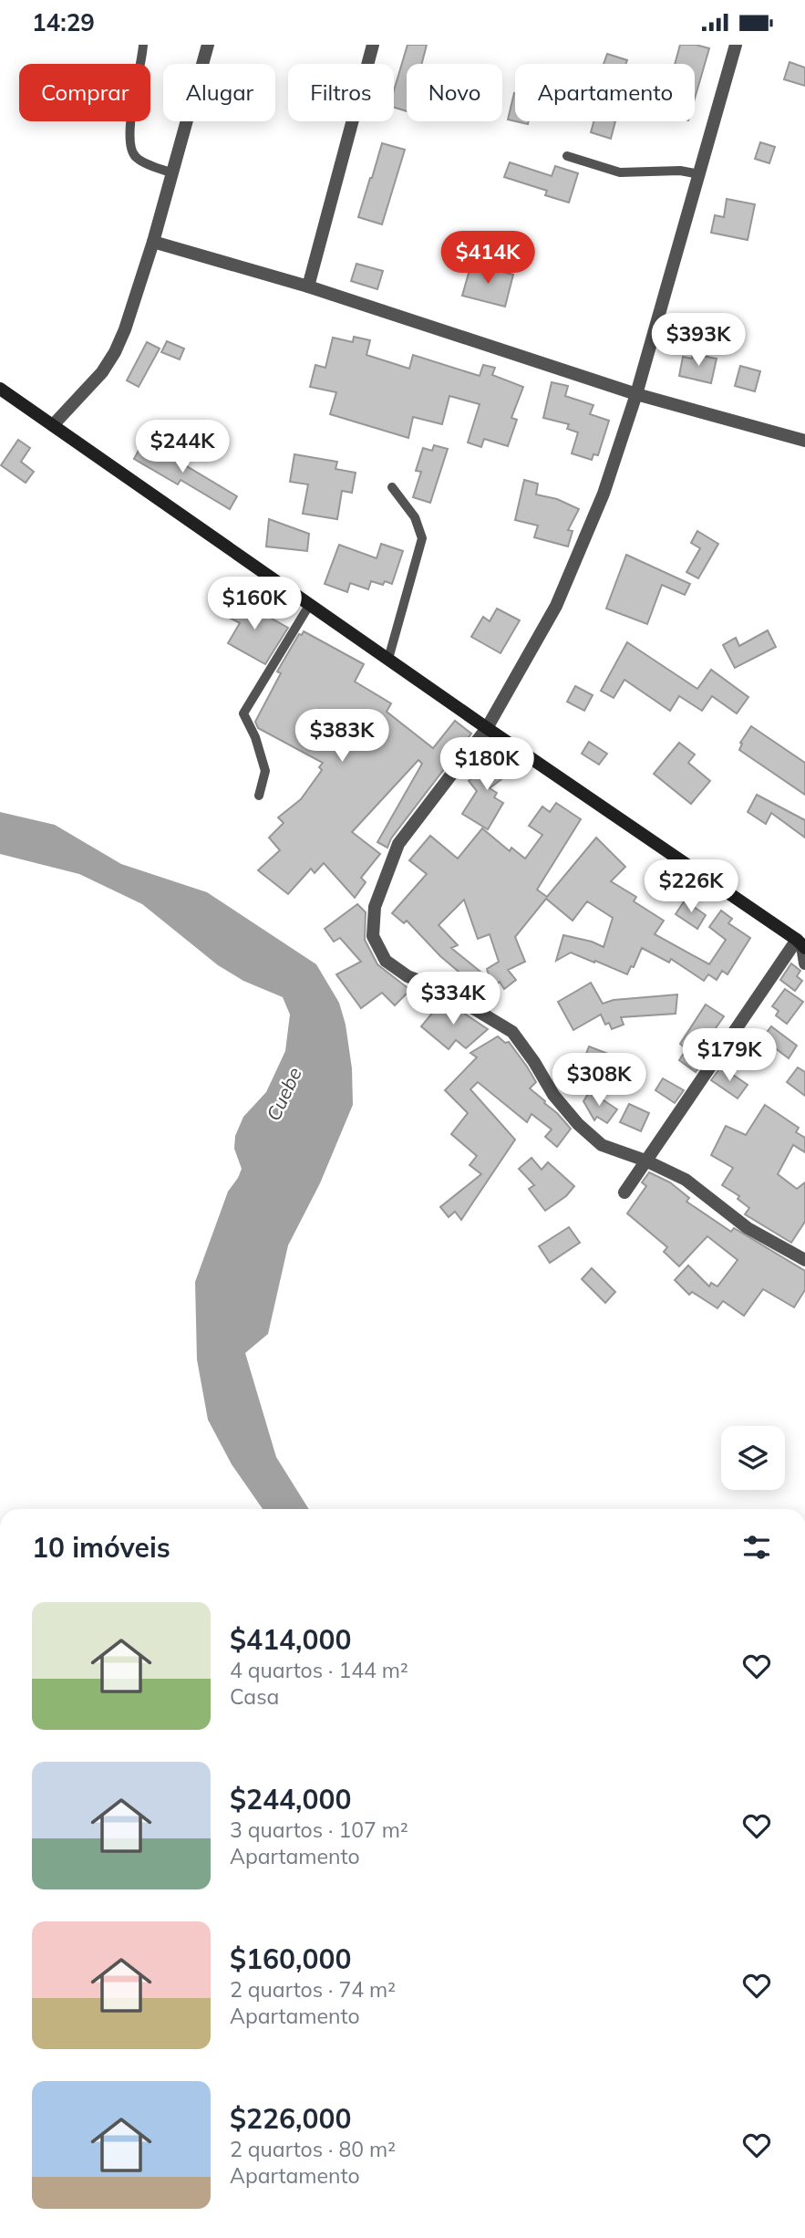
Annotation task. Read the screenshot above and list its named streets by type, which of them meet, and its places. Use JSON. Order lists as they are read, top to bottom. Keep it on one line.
{"water":["Cuebe"],"page":{"status":"14:29","chip":["Comprar","Alugar","Filtros","Novo","Apartamento"],"price":["$414K","$393K","$244K","$160K","$383K","$180K","$226K","$334K","$179K","$308K"],"heading":"10 imóveis","list":[{"name":"$414,000","note":"4 quartos · 144 m² · Casa"},{"name":"$244,000","note":"3 quartos · 107 m² · Apartamento"},{"name":"$160,000","note":"2 quartos · 74 m² · Apartamento"},{"name":"$226,000","note":"2 quartos · 80 m² · Apartamento"}]}}
